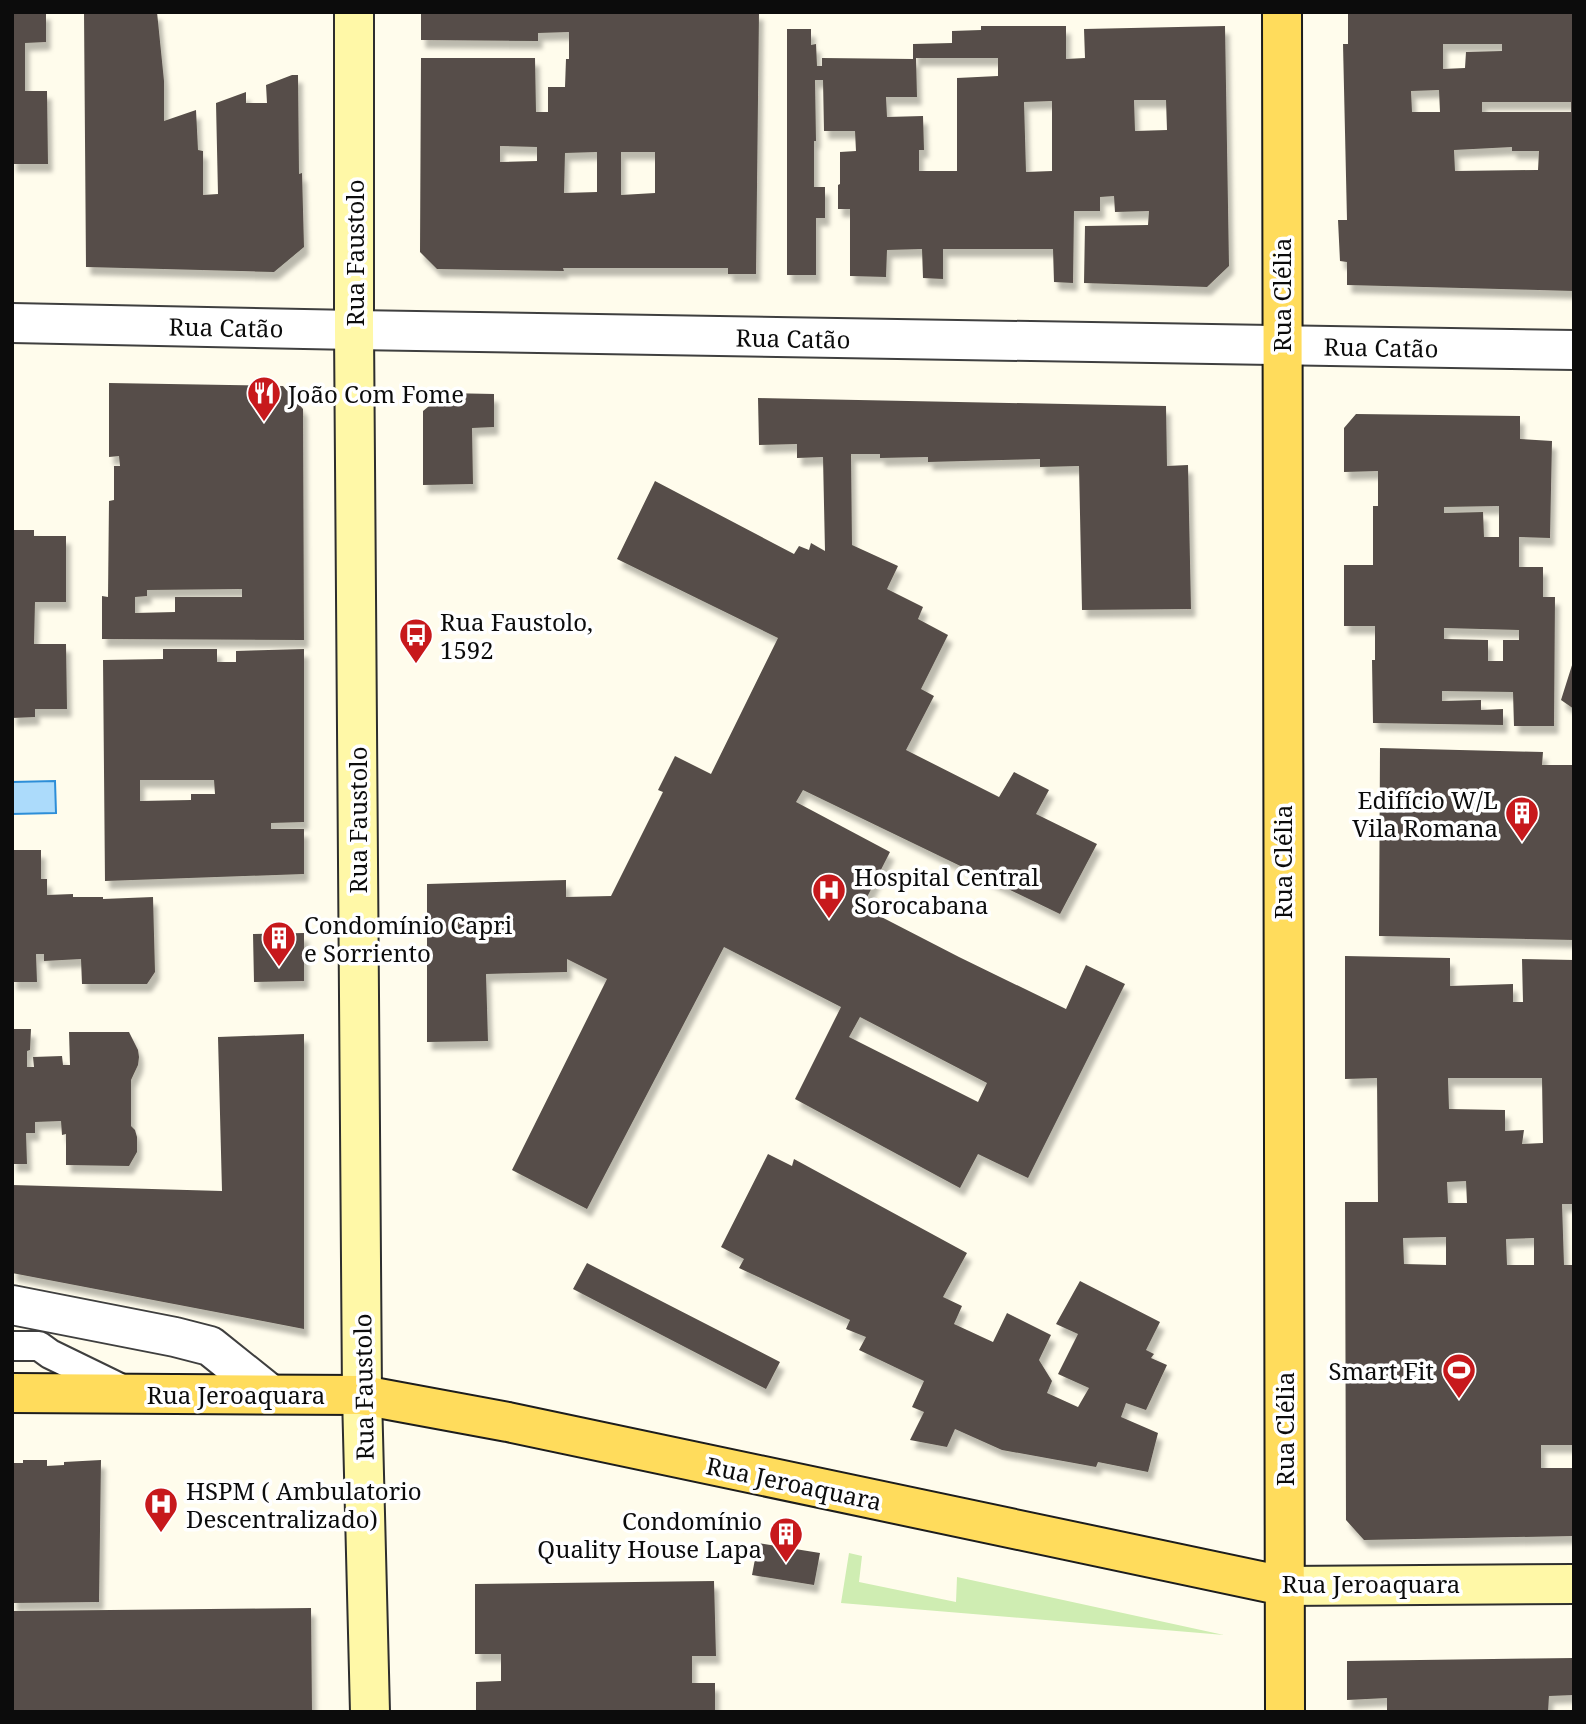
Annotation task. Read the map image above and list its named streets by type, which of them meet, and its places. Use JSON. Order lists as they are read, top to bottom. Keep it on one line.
{"streets":{"main road":["Rua Clélia","Rua Jeroaquara"],"street":["Rua Faustolo","Rua Catão"]},"crossings":[["Rua Faustolo","Rua Catão"],["Rua Faustolo","Rua Jeroaquara"],["Rua Clélia","Rua Catão"],["Rua Clélia","Rua Jeroaquara"]],"places":{"restaurant":["João Com Fome"],"bus stop":["Rua Faustolo, 1592"],"building":["Edifício W/L Vila Romana","Condomínio Capri e Sorriento","Condomínio Quality House Lapa"],"hospital":["Hospital Central Sorocabana","HSPM ( Ambulatorio Descentralizado)"],"sports":["Smart Fit"]}}
